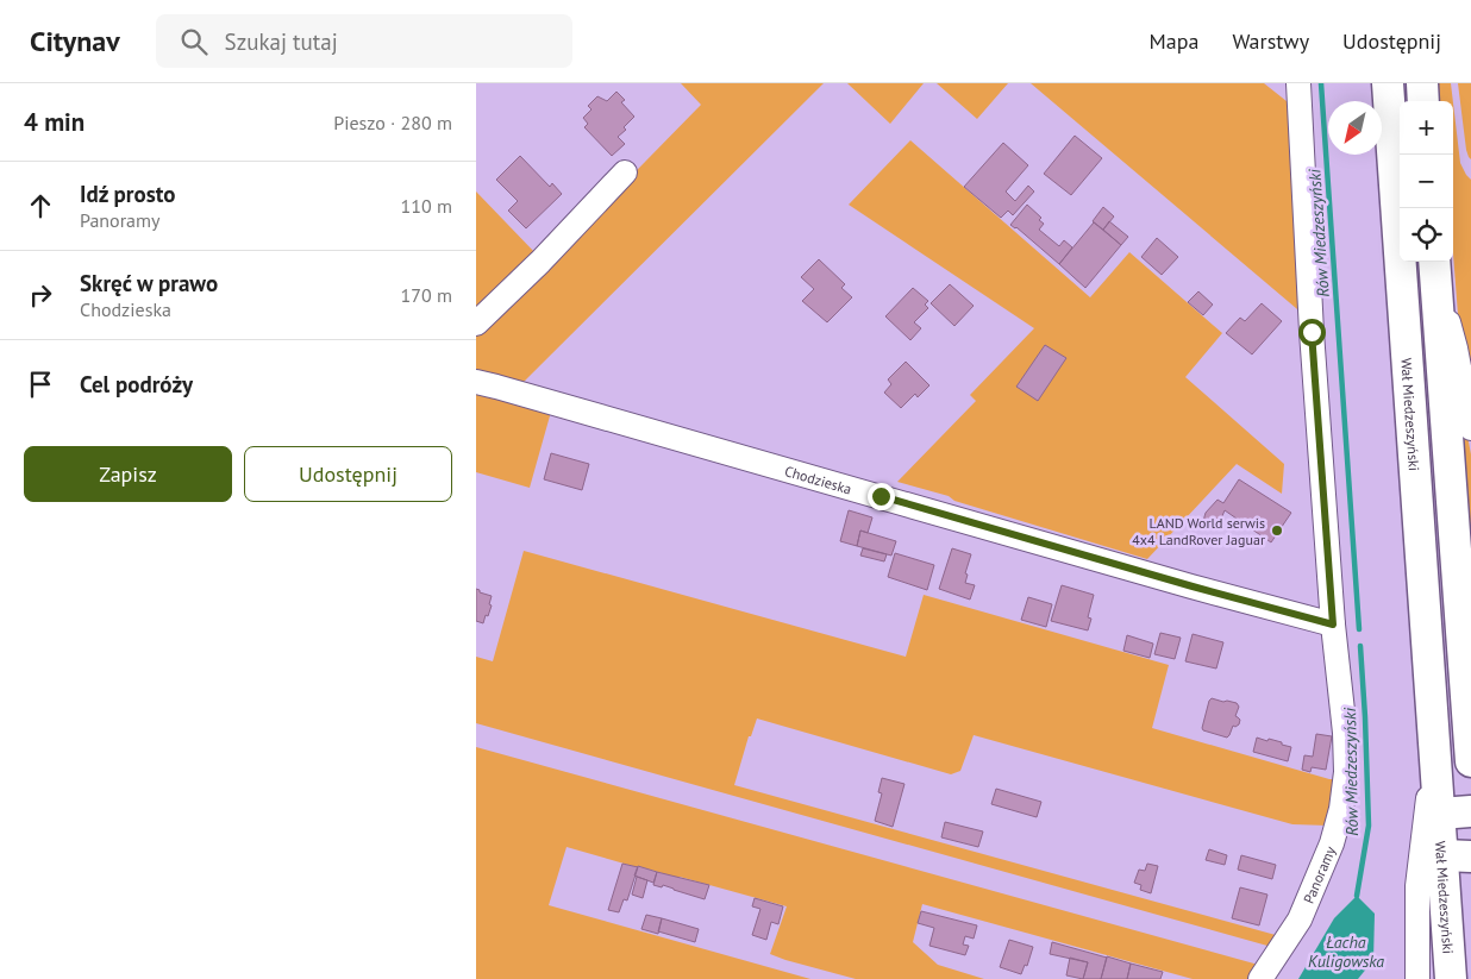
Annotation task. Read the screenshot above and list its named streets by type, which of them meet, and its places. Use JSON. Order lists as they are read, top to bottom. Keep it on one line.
{"streets":{"main road":["Wał Miedzeszyński"],"street":["Chodzieska","Panoramy"]},"crossings":[["Chodzieska","Panoramy"]],"water":["Rów Miedzeszyński","Łacha Kuligowska"],"places":["LAND World serwis 4x4 LandRover Jaguar"],"north":"bottom left","page":{"header":"Citynav","search":"Szukaj tutaj","nav":["Mapa","Warstwy","Udostępnij"],"heading":["4 min","Pieszo · 280 m"],"map_buttons":["+","−"],"list":[["Idź prosto","Panoramy","110 m"],["Skręć w prawo","Chodzieska","170 m"],"Cel podróży"],"buttons":["Zapisz","Udostępnij"]}}
